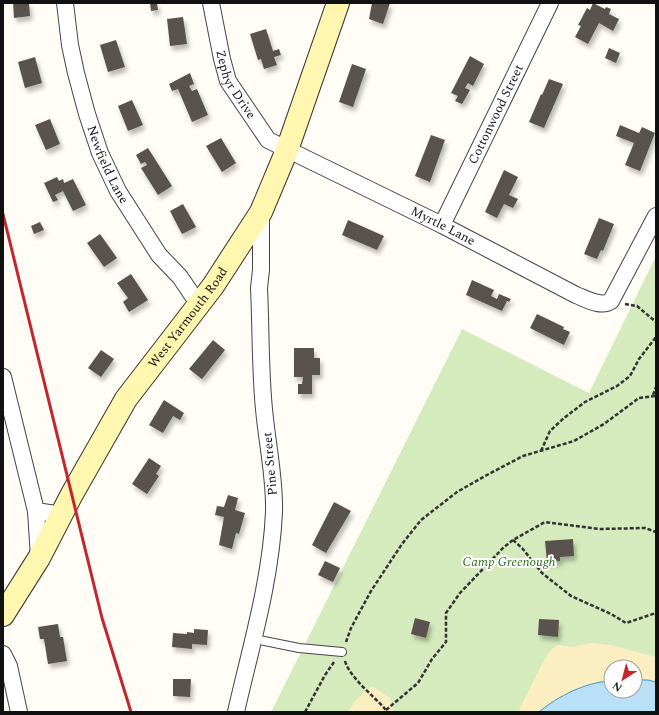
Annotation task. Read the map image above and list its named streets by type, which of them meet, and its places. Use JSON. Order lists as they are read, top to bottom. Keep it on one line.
{"streets":{"main road":["West Yarmouth Road"],"street":["Zephyr Drive","Cottonwood Street","Newfield Lane","Myrtle Lane","Pine Street"]},"crossings":[["Zephyr Drive","Myrtle Lane"],["Zephyr Drive","West Yarmouth Road"],["Cottonwood Street","Myrtle Lane"],["Newfield Lane","West Yarmouth Road"],["Myrtle Lane","West Yarmouth Road"],["West Yarmouth Road","Pine Street"]],"parks":["Camp Greenough"],"north":"bottom left"}
